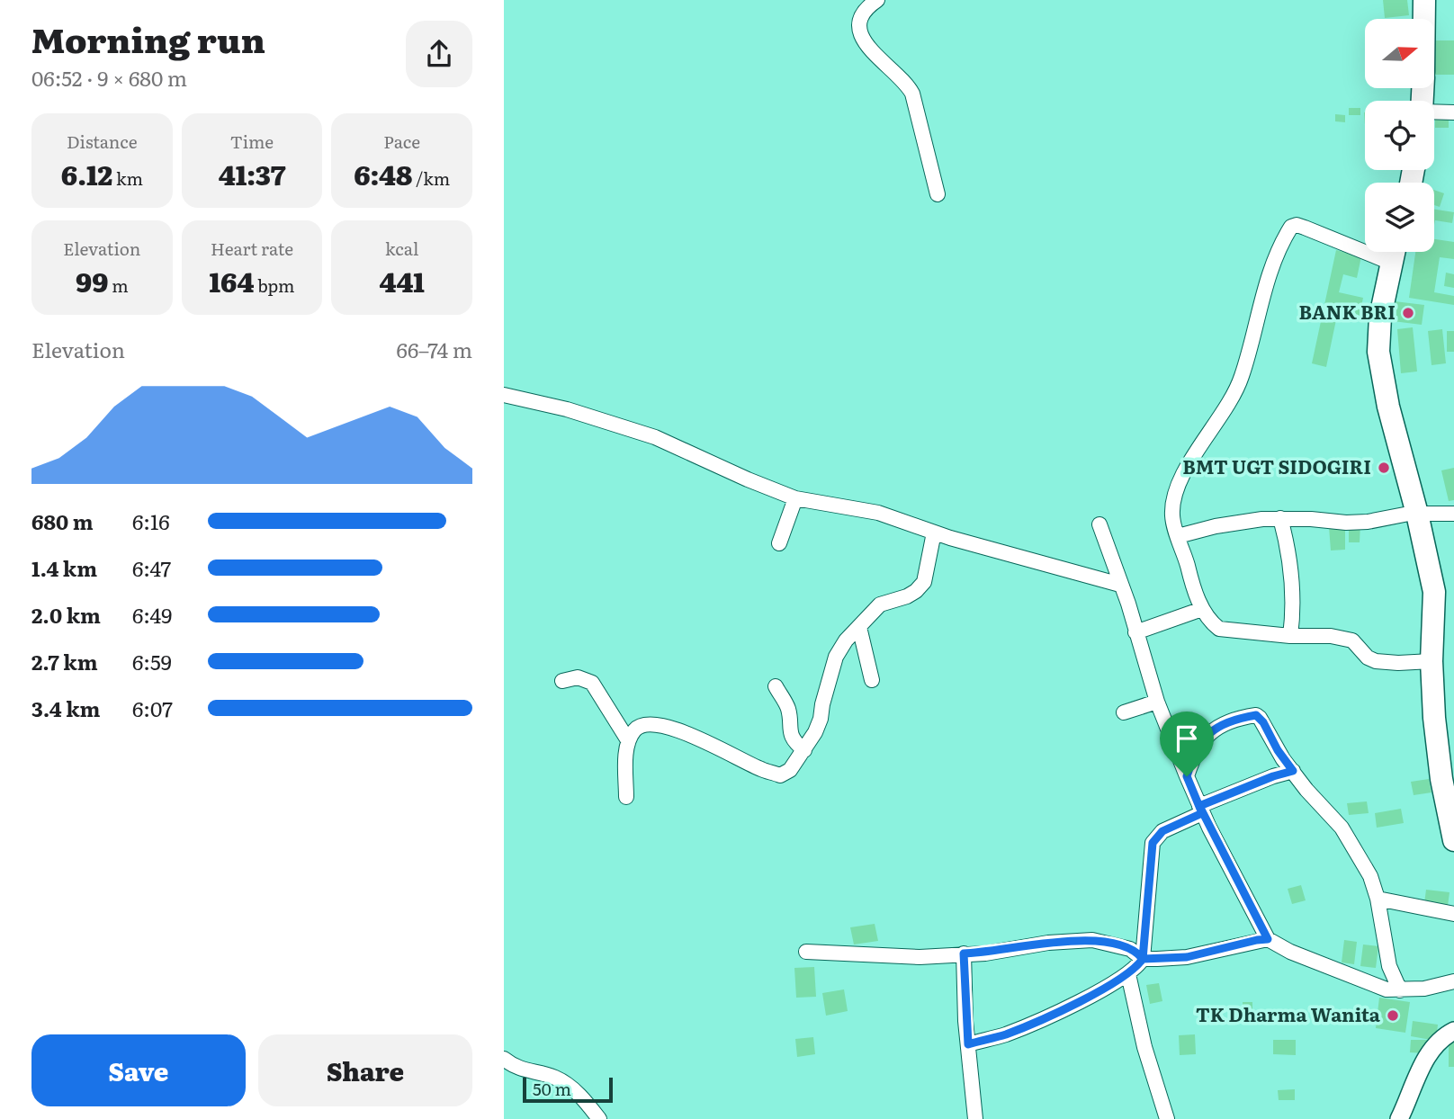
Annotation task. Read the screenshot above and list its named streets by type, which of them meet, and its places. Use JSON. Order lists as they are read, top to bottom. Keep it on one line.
{"places":["BANK BRI","BMT UGT SIDOGIRI","TK Dharma Wanita"],"scale_bar":"50 m","north":"right","page":{"heading":["Morning run","06:52 · 9 × 680 m"],"stats":[["Distance","6.12 km"],["Time","41:37"],["Pace","6:48 /km"],["Elevation","99 m"],["Heart rate","164 bpm"],["kcal","441"]],"chart":["Elevation","66–74 m"],"list":[{"name":"680 m","note":"6:16"},{"name":"1.4 km","note":"6:47"},{"name":"2.0 km","note":"6:49"},{"name":"2.7 km","note":"6:59"},{"name":"3.4 km","note":"6:07"}],"buttons":["Save","Share"],"scale":"50 m"}}
